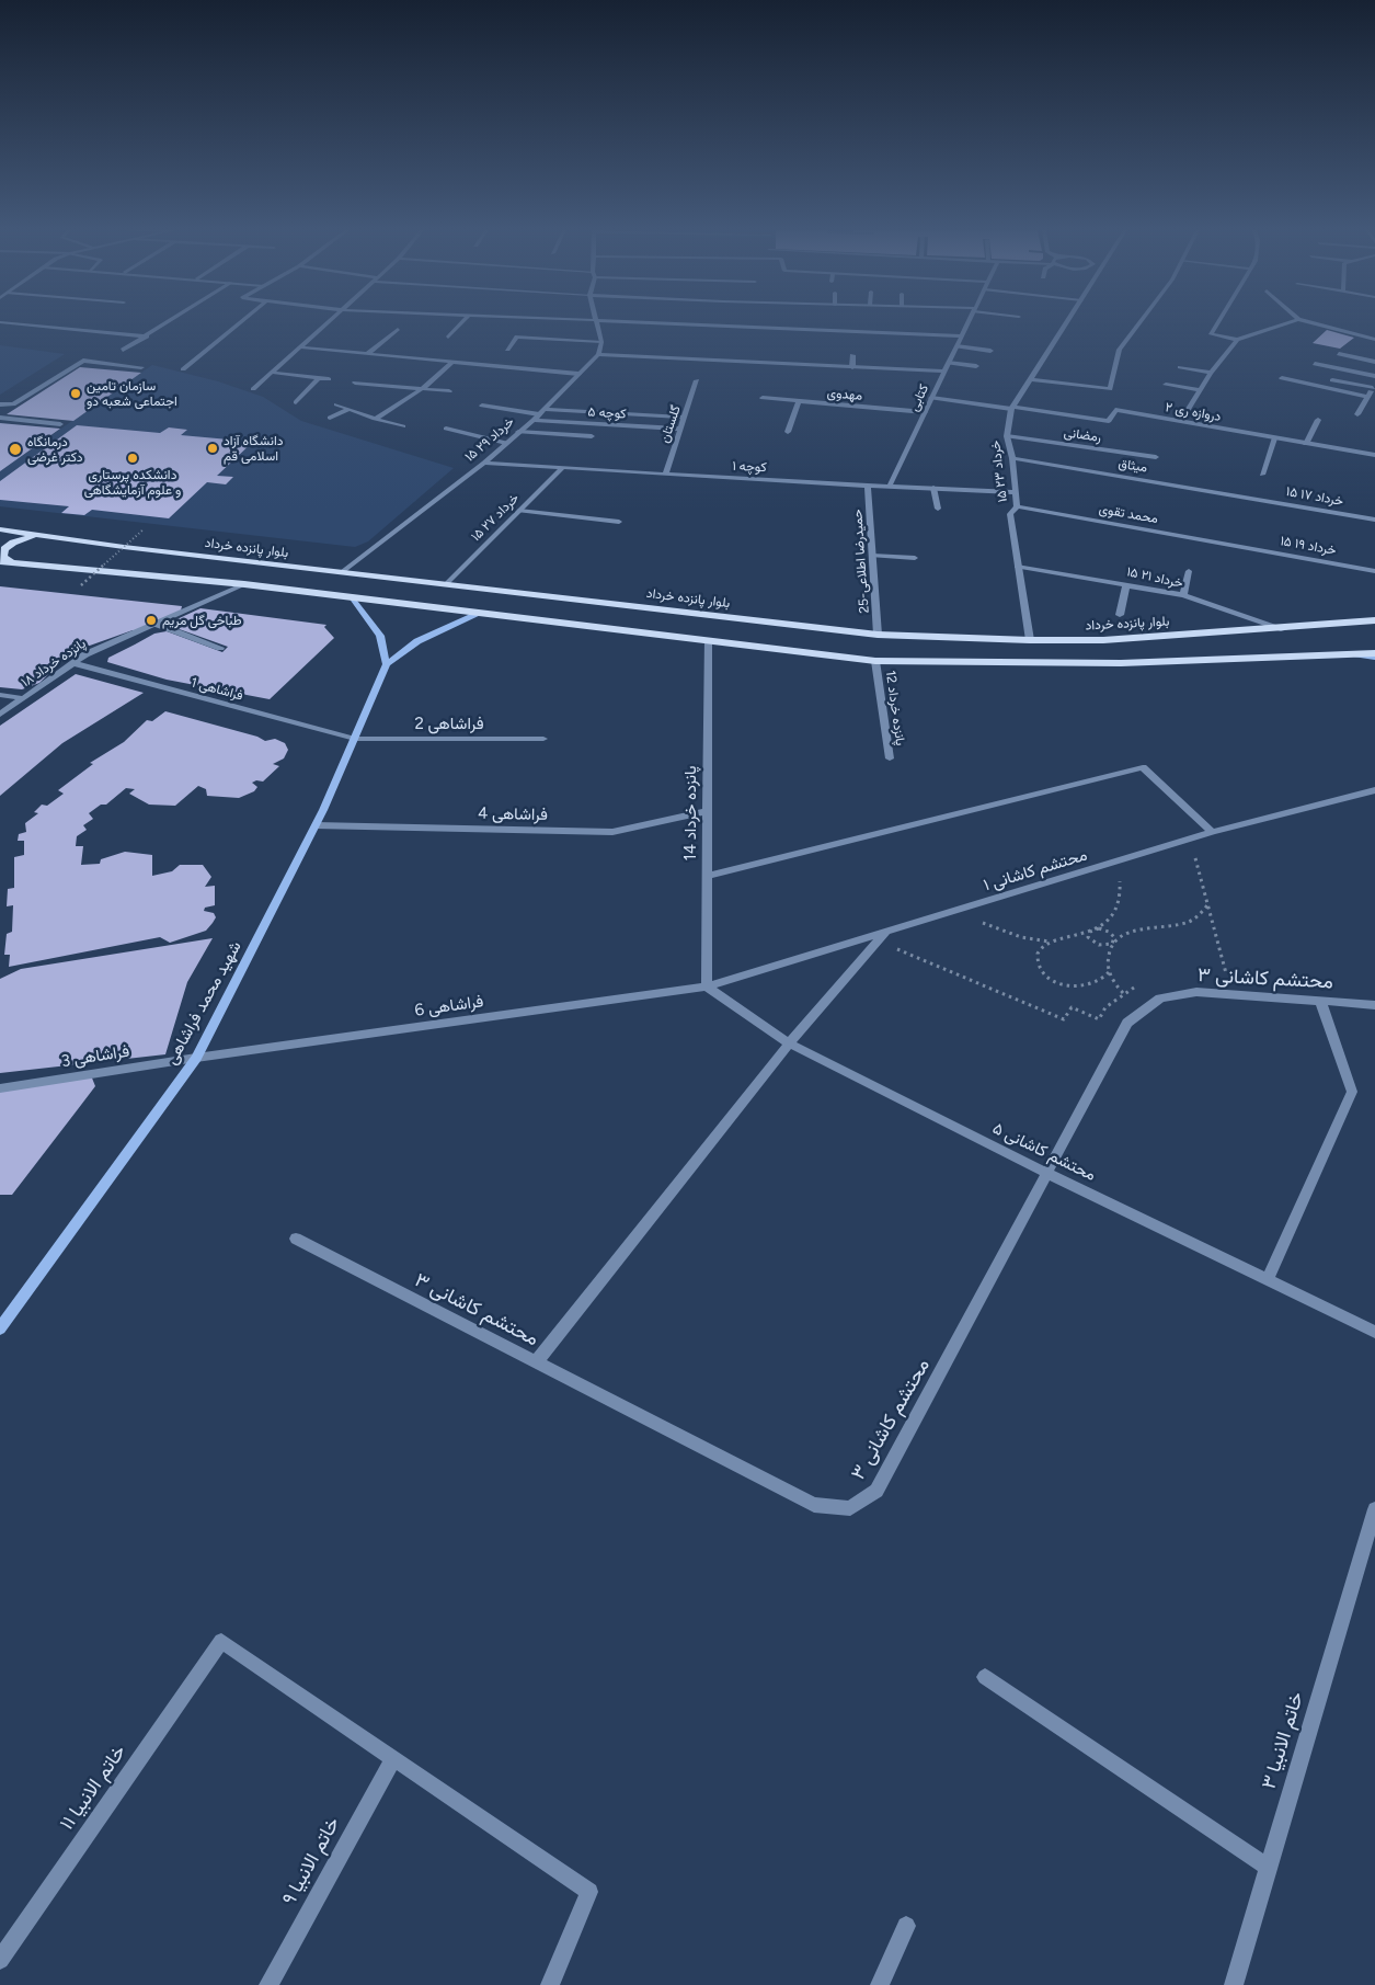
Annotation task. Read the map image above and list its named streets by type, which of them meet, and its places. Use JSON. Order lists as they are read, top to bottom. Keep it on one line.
{"streets":{"main road":["بلوار پانزده خرداد","شهید محمد فراشاهی"],"street":["مهدوی","کتابی","دروازه ری ۲","کوچه ۵","گلستان","رمضانی","۱۵ خرداد ۲۹","میثاق","کوچه ۱","۱۵ خرداد ۲۳","۱۵ خرداد ۱۷","محمد تقوی","۱۵ خرداد ۲۷","۱۵ خرداد ۱۹","حمیدرضا اطلاعی-25","۱۵ خرداد ۲۱","پانزده خرداد ۱۸","فراشاهی 1","پانزده خرداد 12","فراشاهی 2","پانزده خرداد 14","فراشاهی 4","محتشم کاشانی ۱","محتشم کاشانی ۳","فراشاهی 6","فراشاهی 3","محتشم کاشانی ۵","خاتم الانبیا ۳","خاتم الانبیا ۱۱","خاتم الانبیا ۹"]},"crossings":[["مهدوی","کتابی"],["کتابی","کوچه ۱"],["دروازه ری ۲","۱۵ خرداد ۲۳"],["کوچه ۵","گلستان"],["کوچه ۵","۱۵ خرداد ۲۹"],["گلستان","کوچه ۱"],["رمضانی","۱۵ خرداد ۲۳"],["۱۵ خرداد ۲۹","کوچه ۱"],["۱۵ خرداد ۲۹","بلوار پانزده خرداد"],["میثاق","۱۵ خرداد ۲۳"],["میثاق","۱۵ خرداد ۱۷"],["کوچه ۱","۱۵ خرداد ۲۳"],["کوچه ۱","۱۵ خرداد ۲۷"],["کوچه ۱","حمیدرضا اطلاعی-25"],["۱۵ خرداد ۲۳","محمد تقوی"],["۱۵ خرداد ۲۳","بلوار پانزده خرداد"],["۱۵ خرداد ۲۳","۱۵ خرداد ۲۱"],["محمد تقوی","۱۵ خرداد ۱۹"],["۱۵ خرداد ۲۷","بلوار پانزده خرداد"],["بلوار پانزده خرداد","حمیدرضا اطلاعی-25"],["بلوار پانزده خرداد","۱۵ خرداد ۲۱"],["پانزده خرداد ۱۸","فراشاهی 1"],["فراشاهی 1","فراشاهی 2"],["فراشاهی 1","شهید محمد فراشاهی"],["فراشاهی 2","شهید محمد فراشاهی"],["پانزده خرداد 14","فراشاهی 4"],["پانزده خرداد 14","محتشم کاشانی ۱"],["پانزده خرداد 14","فراشاهی 6"],["پانزده خرداد 14","محتشم کاشانی ۵"],["فراشاهی 4","شهید محمد فراشاهی"],["محتشم کاشانی ۱","فراشاهی 6"],["محتشم کاشانی ۱","محتشم کاشانی ۵"],["محتشم کاشانی ۳","محتشم کاشانی ۵"],["شهید محمد فراشاهی","فراشاهی 6"],["شهید محمد فراشاهی","فراشاهی 3"],["فراشاهی 6","فراشاهی 3"],["فراشاهی 6","محتشم کاشانی ۵"],["خاتم الانبیا ۱۱","خاتم الانبیا ۹"]],"places":["سازمان تامین اجتماعی شعبه دو","دانشگاه آزاد اسلامی قم","درمانگاه دکتر غرضی","دانشکده پرستاری و علوم آزمایشگاهی","طباخی گل مریم"]}
